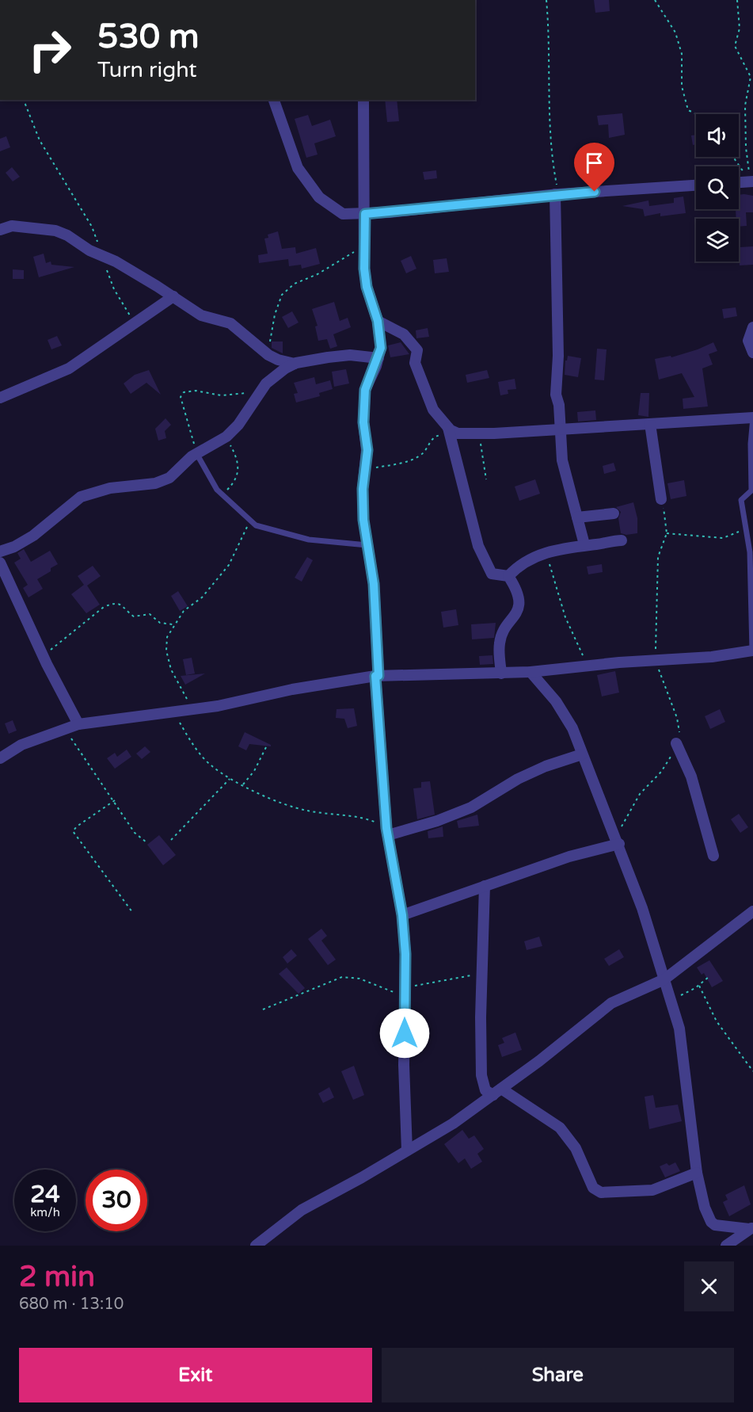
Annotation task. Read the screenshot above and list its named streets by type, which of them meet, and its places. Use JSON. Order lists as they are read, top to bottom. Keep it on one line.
{"page":{"turn":["530 m","Turn right"],"speed":"24 km/h","limit":"30","heading":["2 min","680 m · 13:10"],"buttons":["Exit","Share"]}}
